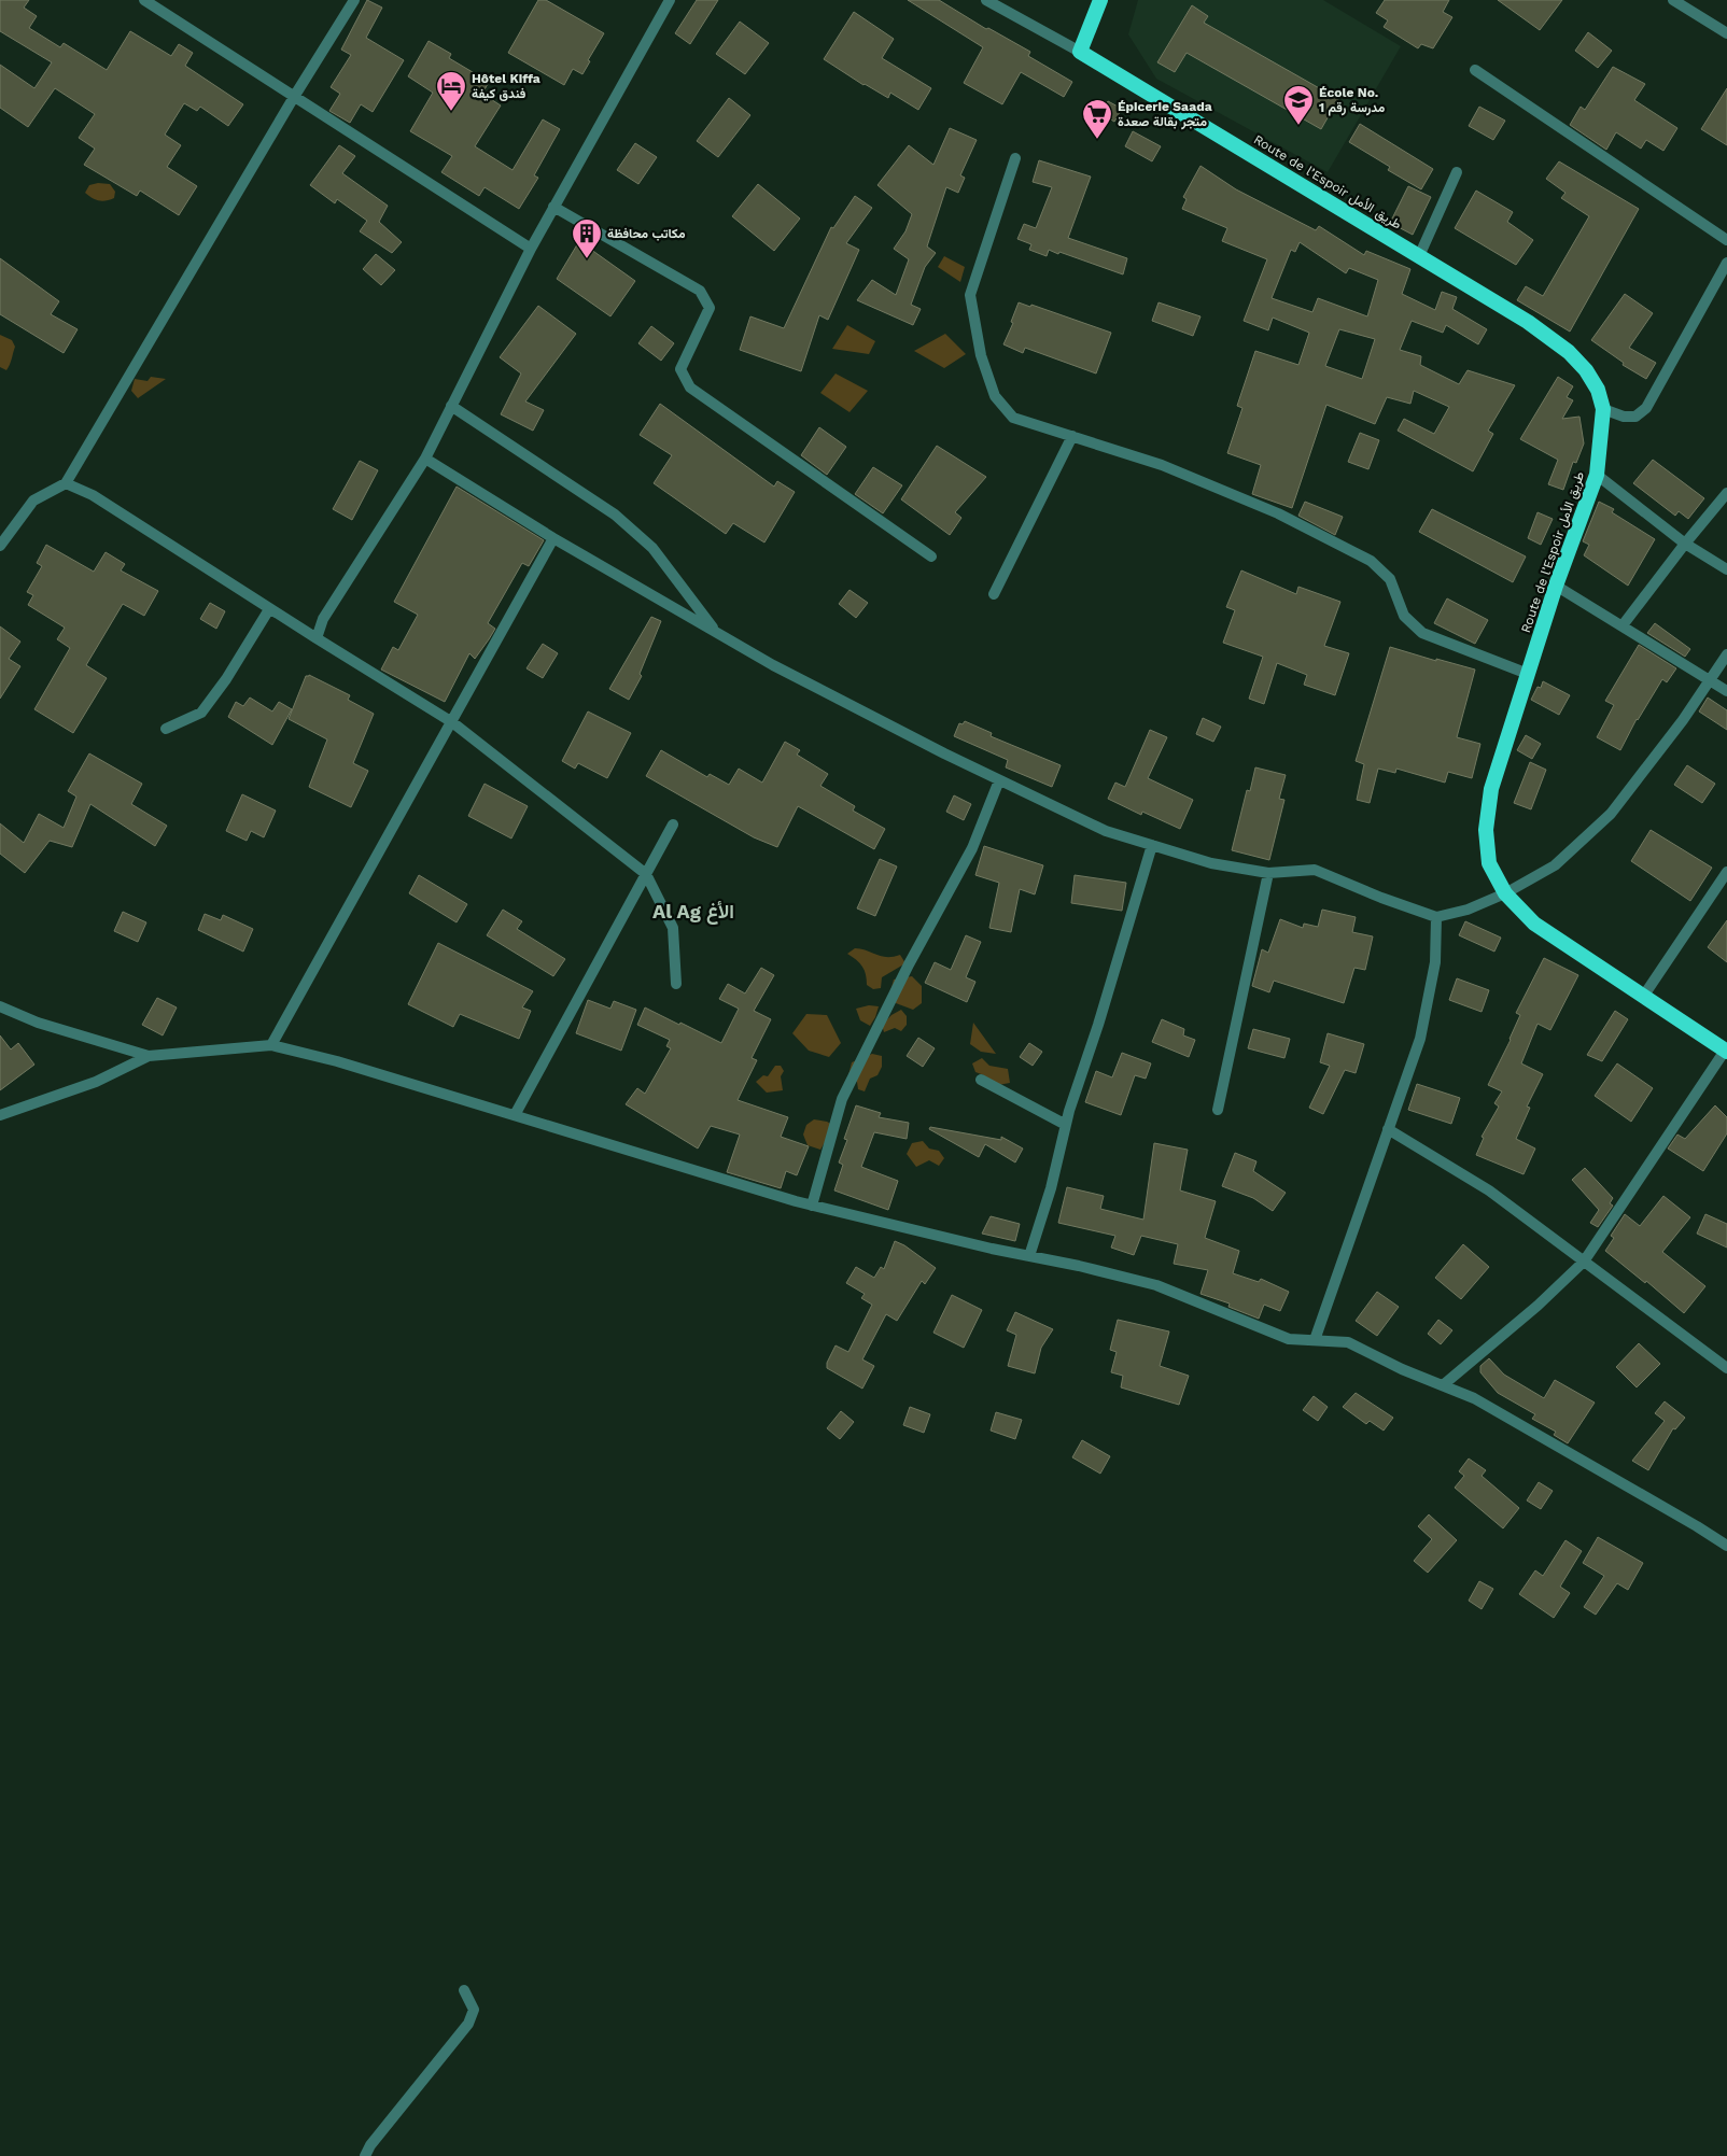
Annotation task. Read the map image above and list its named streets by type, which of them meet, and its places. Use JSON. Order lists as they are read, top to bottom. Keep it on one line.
{"streets":{"highway":["Route de l’Espoir طريق الأمل"]},"districts":["Al Ag الأغ"],"places":{"hotel":["Hôtel Kiffa فندق كيفة"],"school or university":["École No. 1 مدرسة رقم"],"supermarket":["Épicerie Saada متجر بقالة صعدة"],"building":["مكاتب محافظة"]}}
